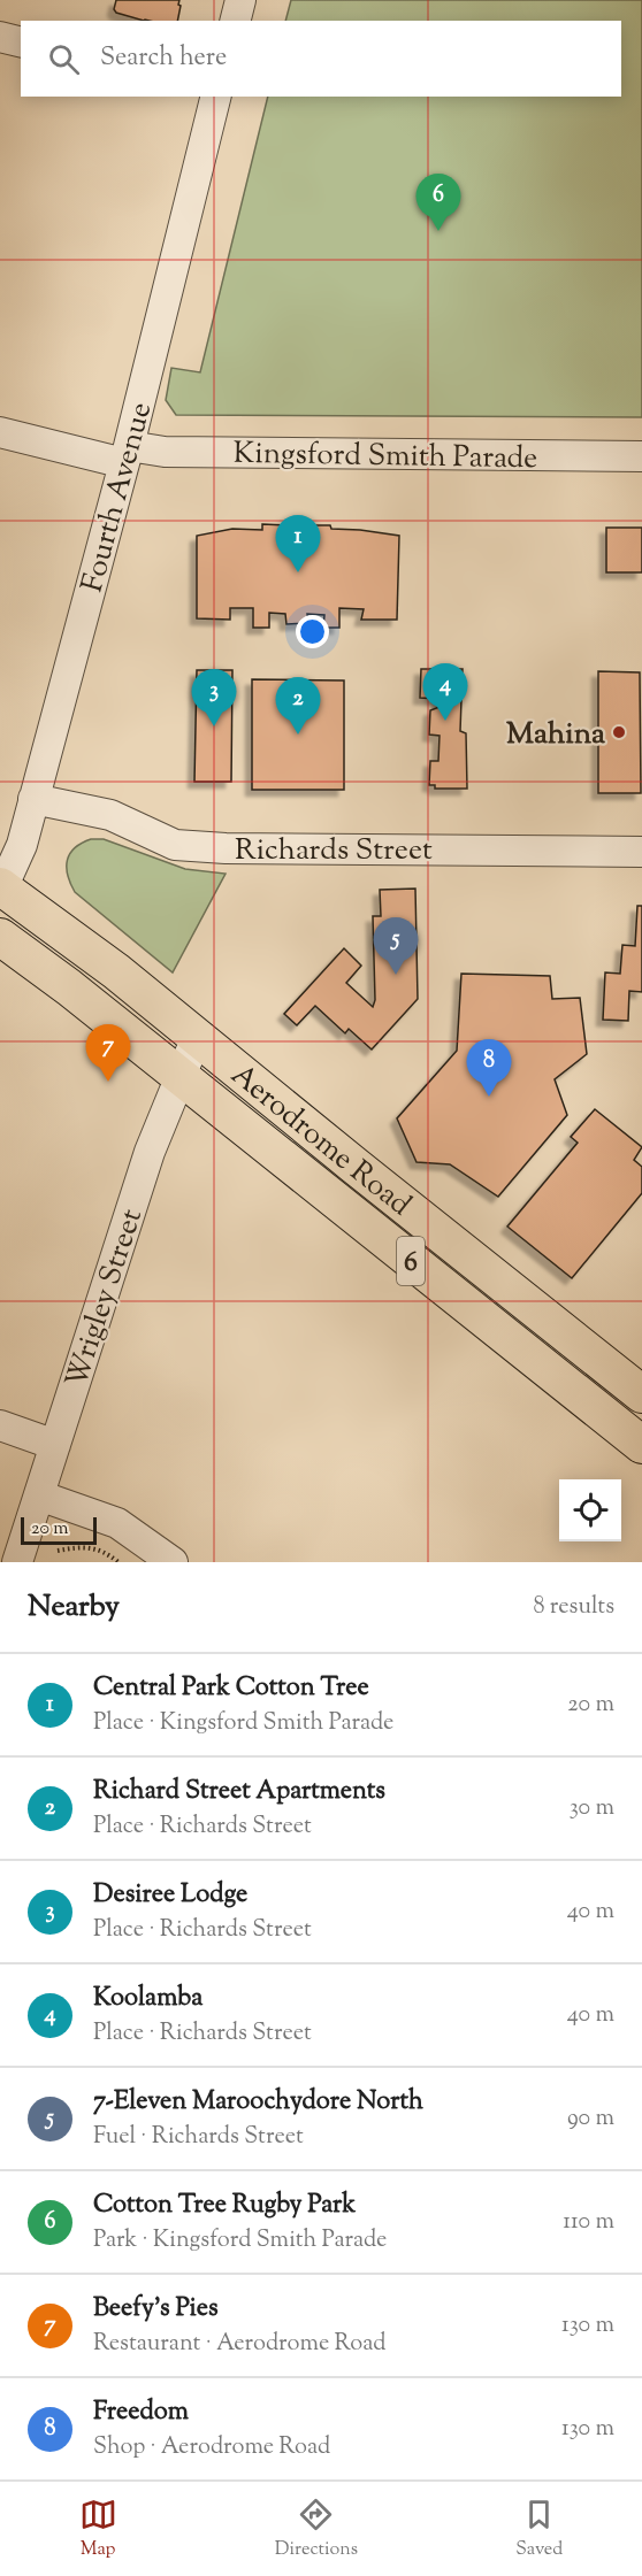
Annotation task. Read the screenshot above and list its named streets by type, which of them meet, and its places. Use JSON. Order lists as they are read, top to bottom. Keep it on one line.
{"streets":{"main road":["Aerodrome Road","6"],"street":["Kingsford Smith Parade","Fourth Avenue","Richards Street","Wrigley Street"]},"crossings":[["Kingsford Smith Parade","Fourth Avenue"],["Fourth Avenue","Richards Street"],["Fourth Avenue","Aerodrome Road"],["Aerodrome Road","Wrigley Street"]],"places":["Mahina"],"scale_bar":"20 m","page":{"search":"Search here","pins":["6","1","4","3","2","5","7","8"],"scale":"20 m","heading":["Nearby","8 results"],"list":[{"mark":"1","name":"Central Park Cotton Tree","note":"Place · Kingsford Smith Parade","value":"20 m"},{"mark":"2","name":"Richard Street Apartments","note":"Place · Richards Street","value":"30 m"},{"mark":"3","name":"Desiree Lodge","note":"Place · Richards Street","value":"40 m"},{"mark":"4","name":"Koolamba","note":"Place · Richards Street","value":"40 m"},{"mark":"5","name":"7-Eleven Maroochydore North","note":"Fuel · Richards Street","value":"90 m"},{"mark":"6","name":"Cotton Tree Rugby Park","note":"Park · Kingsford Smith Parade","value":"110 m"},{"mark":"7","name":"Beefy's Pies","note":"Restaurant · Aerodrome Road","value":"130 m"},{"mark":"8","name":"Freedom","note":"Shop · Aerodrome Road","value":"130 m"}],"nav":["Map","Directions","Saved"]}}
